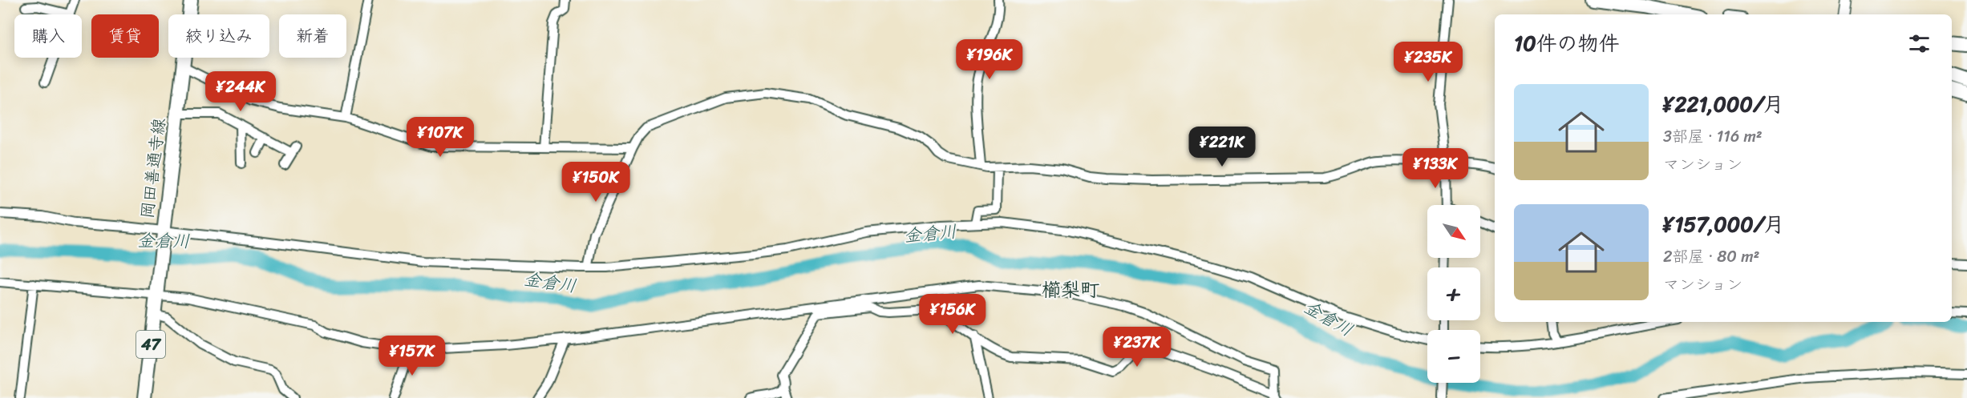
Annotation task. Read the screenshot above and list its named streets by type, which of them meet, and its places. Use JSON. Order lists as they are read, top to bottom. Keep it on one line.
{"streets":{"main road":["岡田善通寺線","47"]},"districts":["櫛梨町"],"water":["金倉川"],"north":"bottom right","page":{"chip":["購入","賃貸","絞り込み","新着"],"heading":"10件の物件","price":["¥196K","¥235K","¥244K","¥107K","¥221K","¥133K","¥150K","¥156K","¥237K","¥157K"],"list":[{"name":"¥221,000/月","note":"3部屋 · 116 m² · マンション"},{"name":"¥157,000/月","note":"2部屋 · 80 m² · マンション"}],"map_buttons":["+","−"]}}
